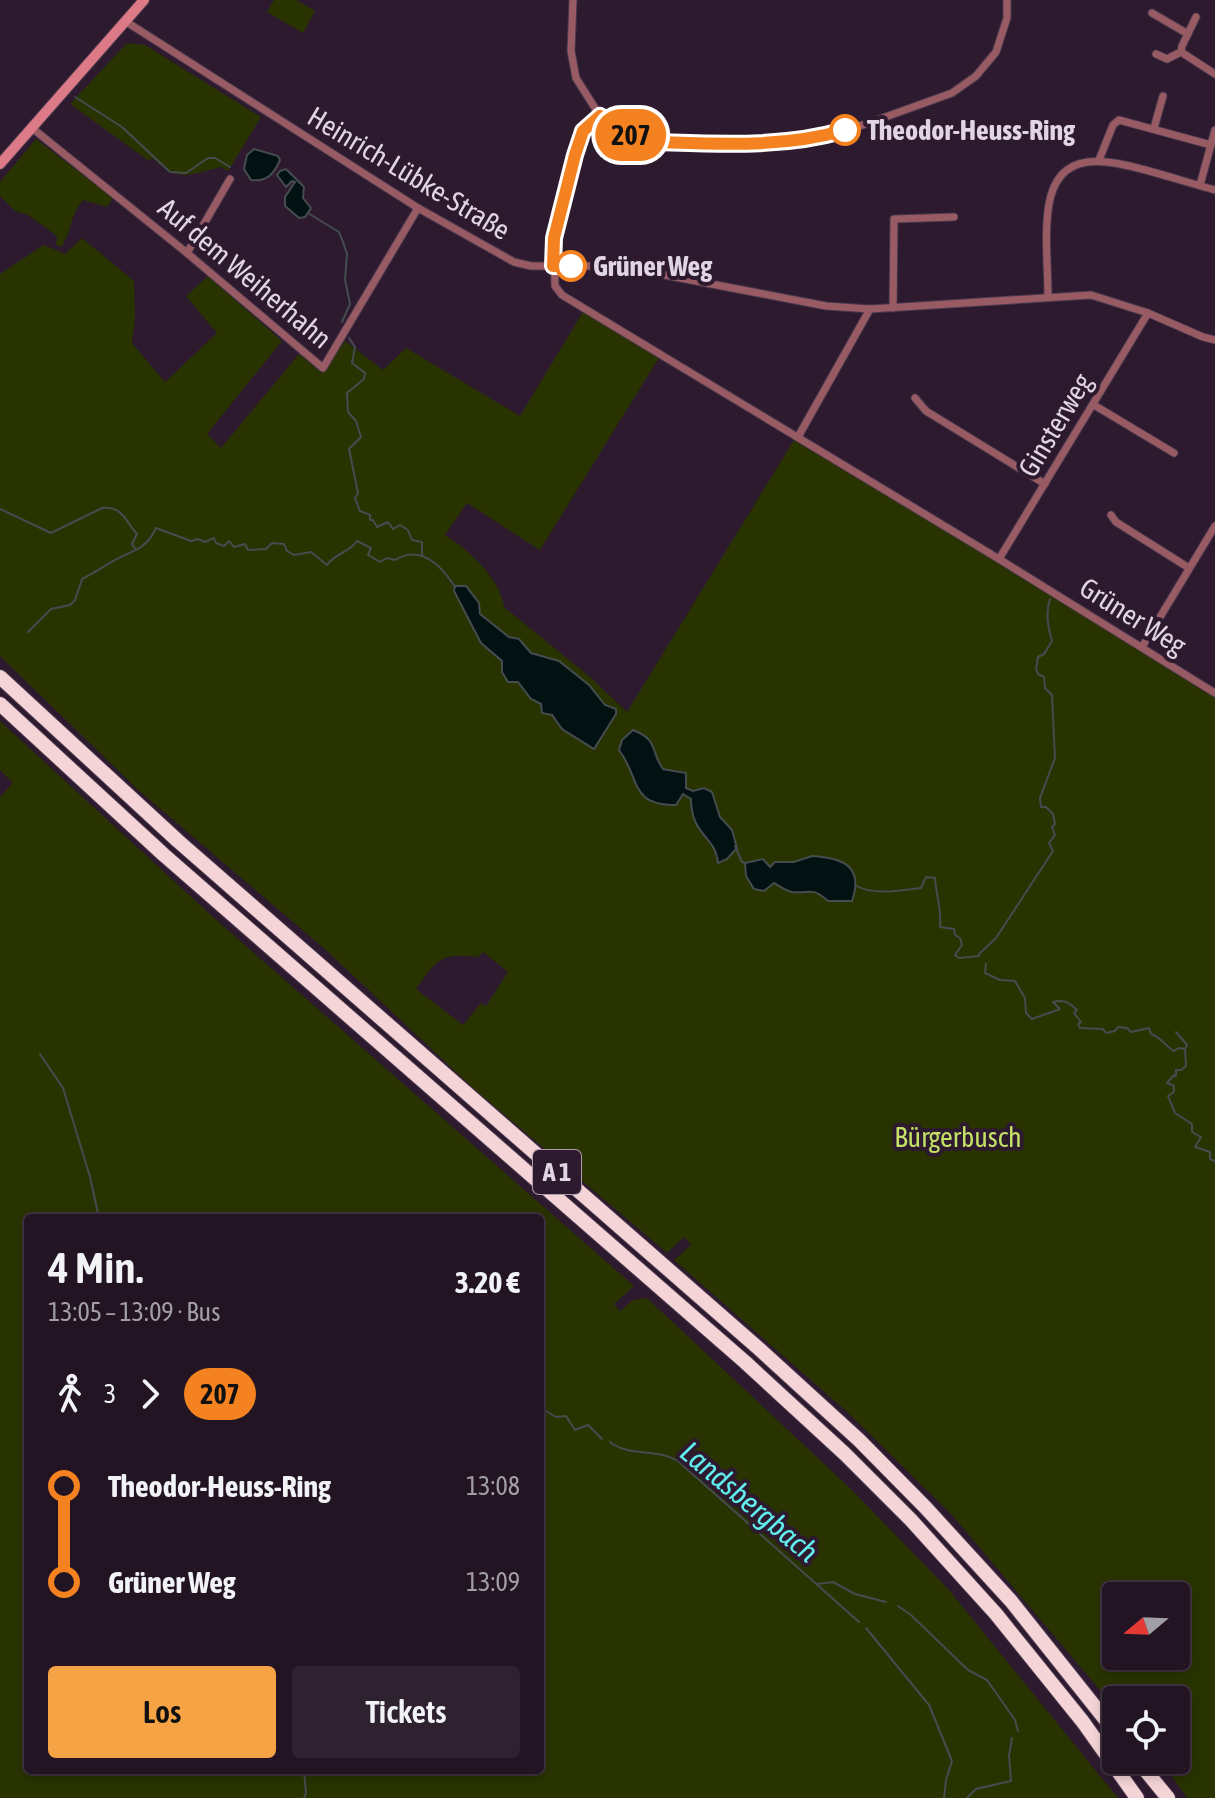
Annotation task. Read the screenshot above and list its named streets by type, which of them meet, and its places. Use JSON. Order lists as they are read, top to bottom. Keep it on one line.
{"streets":{"highway":["A 1"],"street":["Heinrich-Lübke-Straße","Auf dem Weiherhahn","Ginsterweg","Grüner Weg"]},"crossings":[["Heinrich-Lübke-Straße","Auf dem Weiherhahn"],["Heinrich-Lübke-Straße","Ginsterweg"],["Heinrich-Lübke-Straße","Grüner Weg"],["Ginsterweg","Grüner Weg"]],"water":["Landsbergbach"],"parks":["Bürgerbusch"],"places":["Theodor-Heuss-Ring","Grüner Weg"],"lines":["bus line 207"],"north":"left","page":{"on_map":"207","heading":["4 Min.","13:05 – 13:09 · Bus","3.20 €"],"legs":["3","207"],"list":[{"name":"Theodor-Heuss-Ring","value":"13:08"},{"name":"Grüner Weg","value":"13:09"}],"buttons":["Los","Tickets"]}}
